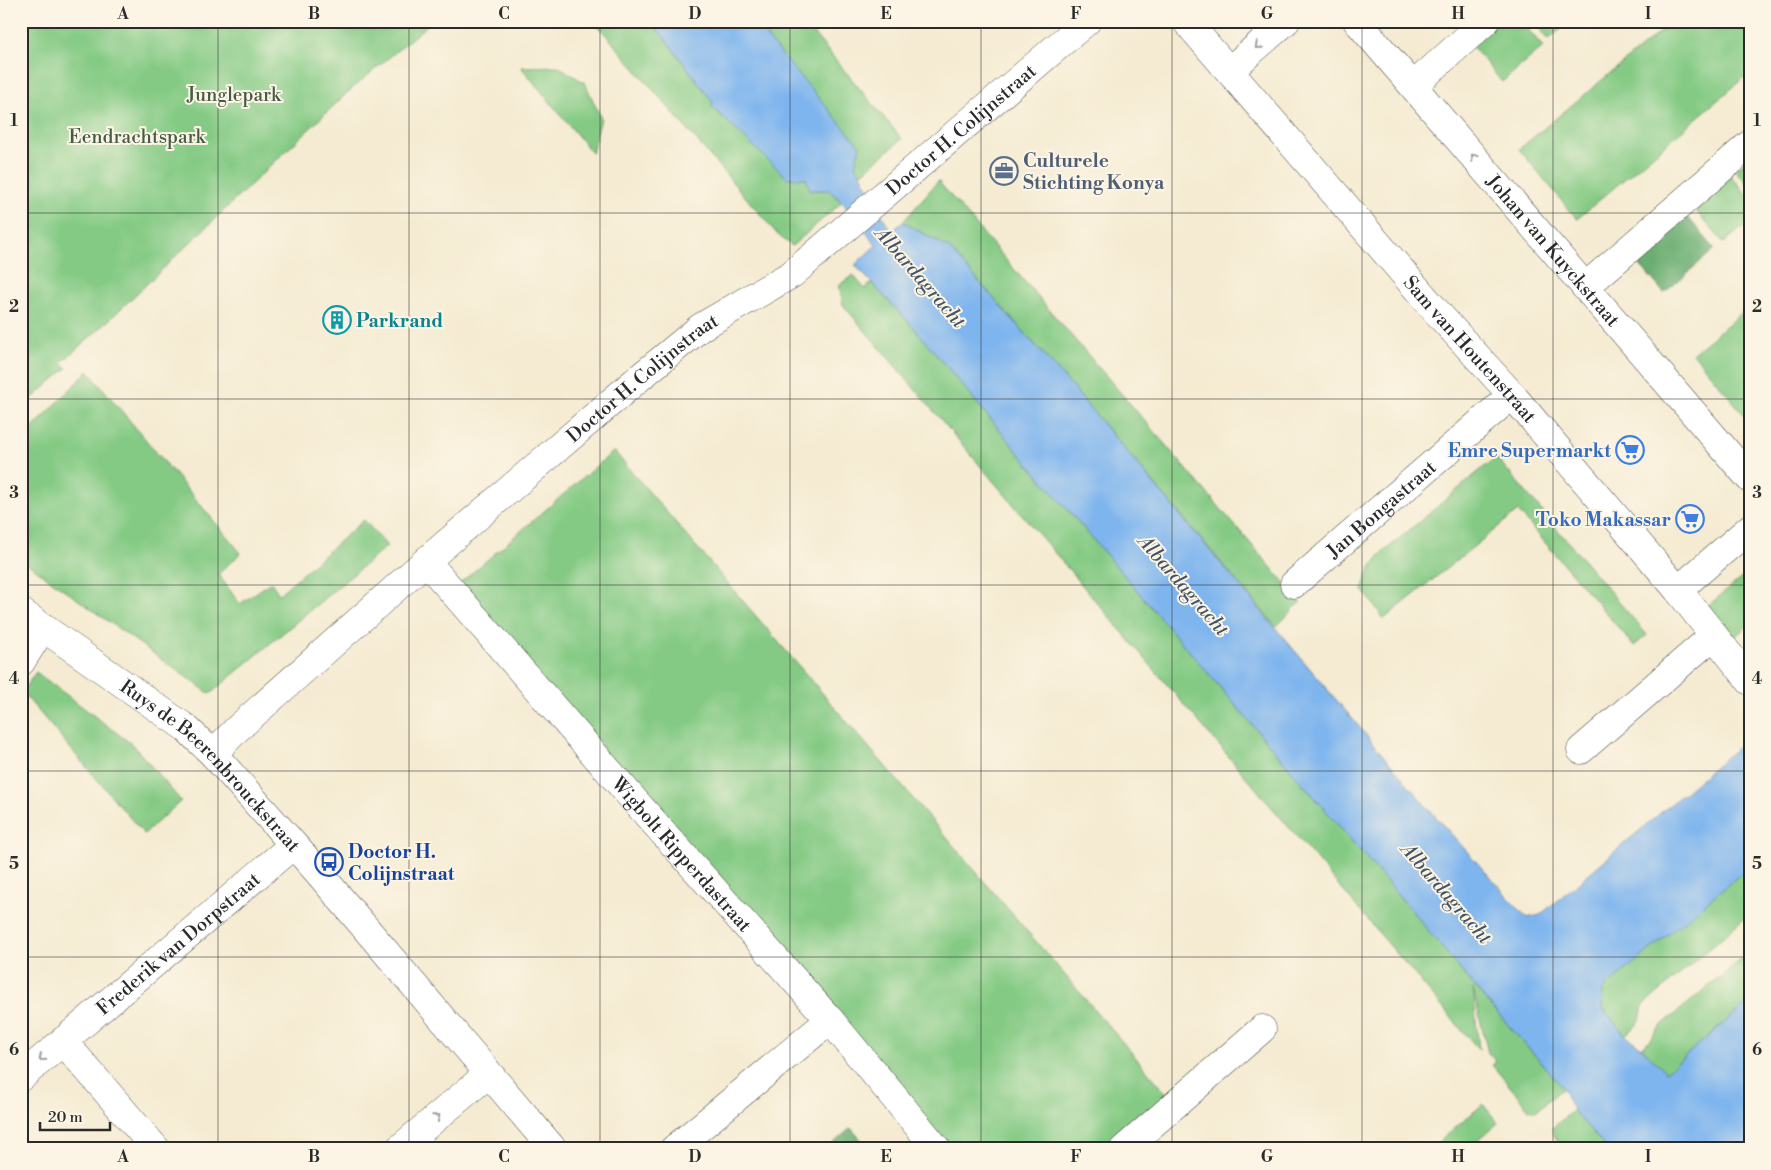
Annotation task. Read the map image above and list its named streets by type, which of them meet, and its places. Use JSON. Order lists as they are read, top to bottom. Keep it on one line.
{"streets":{"street":["Doctor H. Colijnstraat","Johan van Kuyckstraat","Sam van Houtenstraat","Jan Bongastraat","Ruys de Beerenbrouckstraat","Wigbolt Ripperdastraat","Frederik van Dorpstraat"]},"crossings":[["Doctor H. Colijnstraat","Ruys de Beerenbrouckstraat"],["Doctor H. Colijnstraat","Wigbolt Ripperdastraat"],["Sam van Houtenstraat","Jan Bongastraat"],["Ruys de Beerenbrouckstraat","Frederik van Dorpstraat"]],"one_way":["Johan van Kuyckstraat"],"water":["Albardagracht"],"parks":["Junglepark","Eendrachtspark"],"places":{"office":["Culturele Stichting Konya"],"building":["Parkrand"],"supermarket":["Emre Supermarkt","Toko Makassar"],"bus stop":["Doctor H. Colijnstraat"]},"scale_bar":"20 m","grid":{"columns":["A","B","C","D","E","F","G","H","I"],"rows":["1","2","3","4","5","6"]}}
